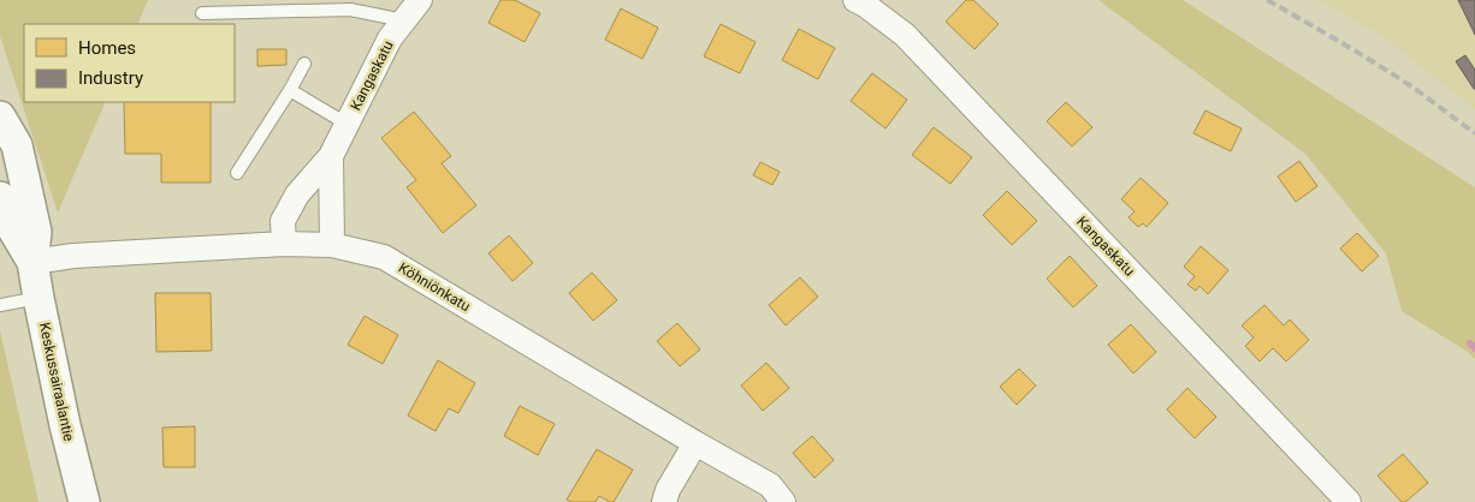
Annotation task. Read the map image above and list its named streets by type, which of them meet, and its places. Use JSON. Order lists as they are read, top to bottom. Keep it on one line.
{"streets":{"street":["Kangaskatu","Köhniönkatu","Keskussairaalantie"]},"crossings":[["Kangaskatu","Köhniönkatu"],["Köhniönkatu","Keskussairaalantie"]],"legend":["Homes","Industry"]}
